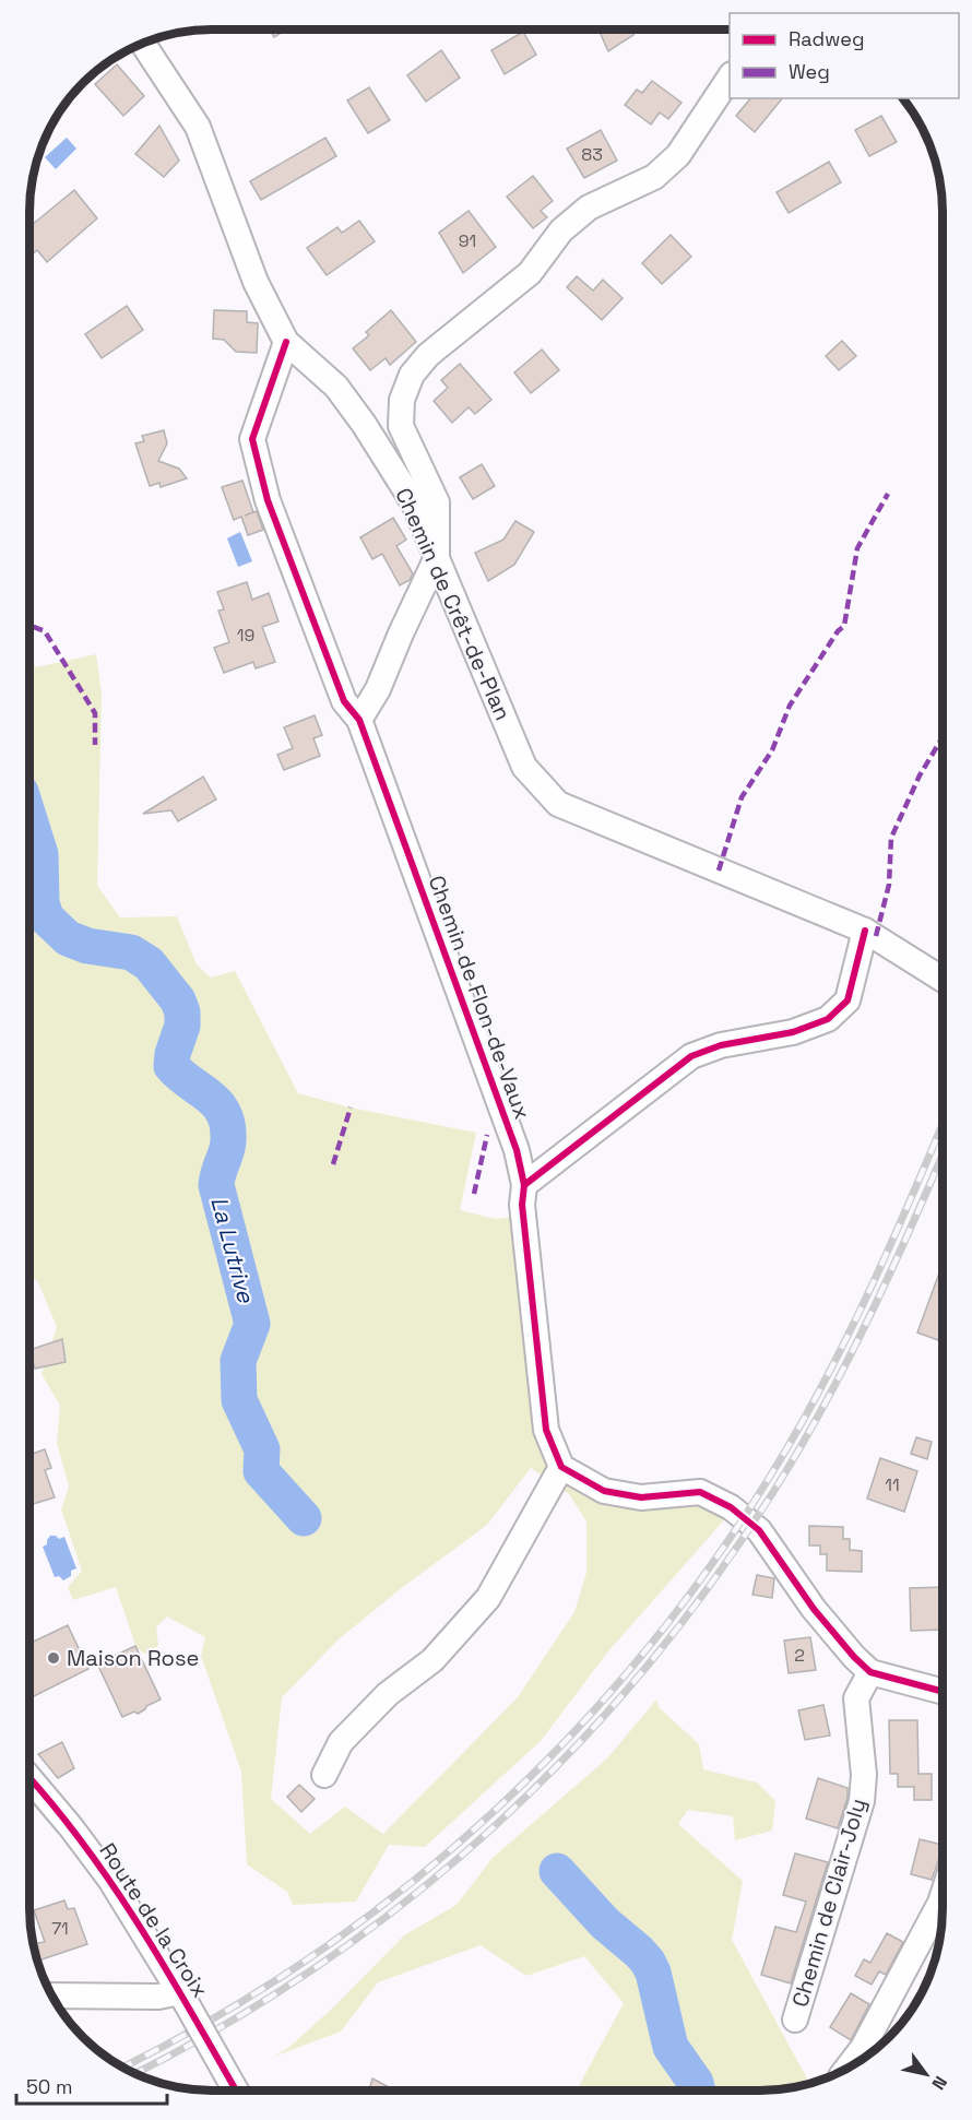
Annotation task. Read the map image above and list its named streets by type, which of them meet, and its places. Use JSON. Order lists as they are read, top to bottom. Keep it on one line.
{"streets":{"street":["Chemin de Crêt-de-Plan","Chemin de Flon-de-Vaux","Chemin de Clair-Joly","Route de la Croix"]},"crossings":[["Chemin de Crêt-de-Plan","Chemin de Flon-de-Vaux"]],"water":["La Lutrive"],"places":["Maison Rose"],"house_numbers":["83","91","19","11","2","71"],"legend":["Radweg","Weg"],"scale_bar":"50 m","north":"bottom right"}
